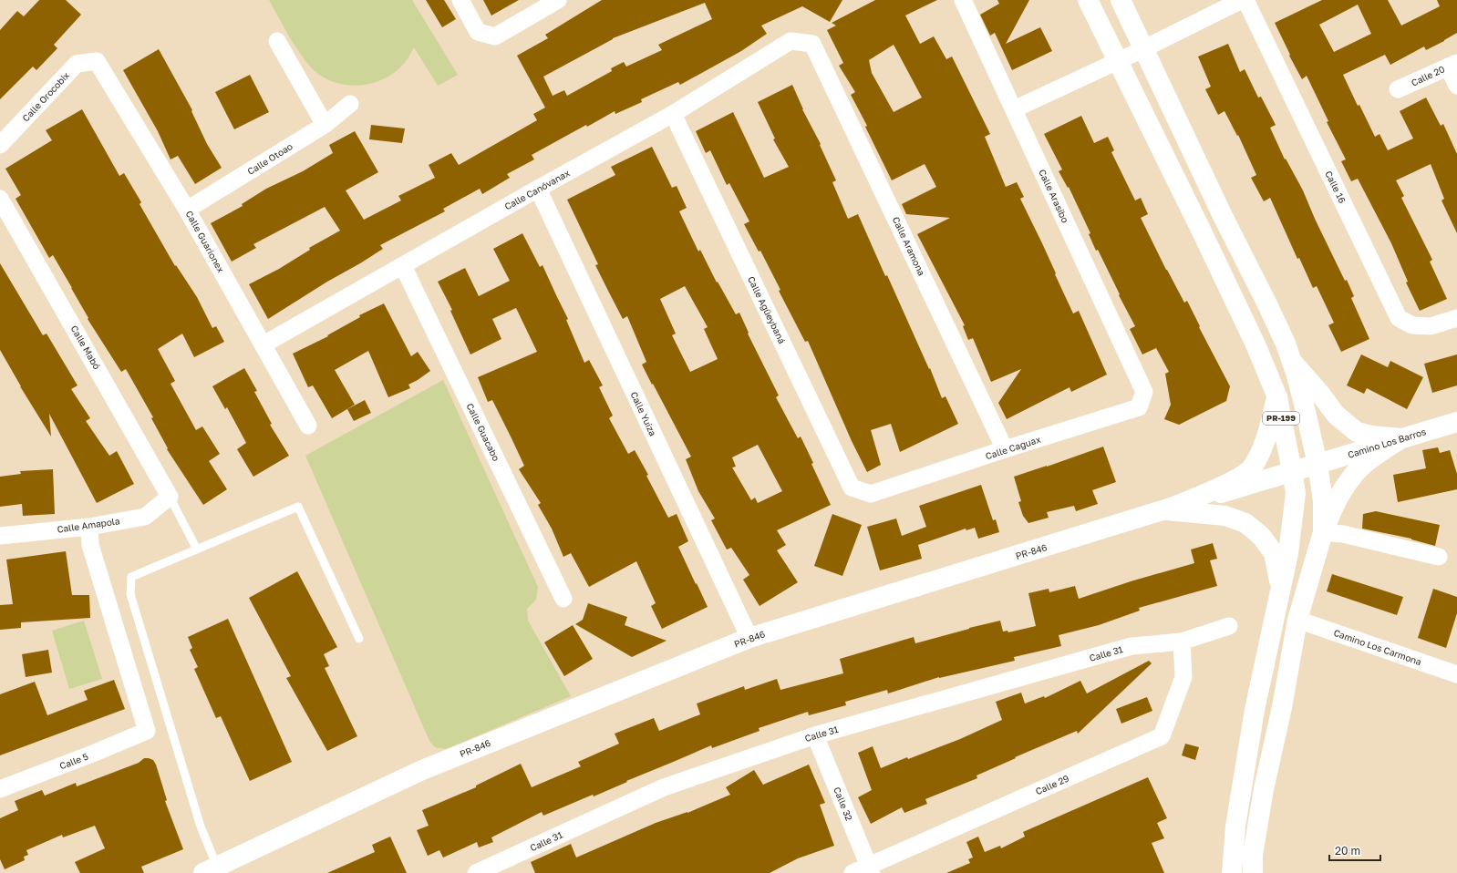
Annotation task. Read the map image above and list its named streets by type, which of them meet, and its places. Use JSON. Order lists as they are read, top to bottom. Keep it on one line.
{"streets":{"main road":["PR-199","Camino Los Barros","PR-846"],"street":["Calle 20","Calle Orocobix","Calle Otoao","Calle 16","Calle Canóvanax","Calle Arasibo","Calle Guarionex","Calle Aramona","Calle Agüeybaná","Calle Mabó","Calle Yuiza","Calle Guacabo","Calle Caguax","Calle Amapola","Camino Los Carmona","Calle 31","Calle 5","Calle 29","Calle 32"]},"crossings":[["Calle Orocobix","Calle Guarionex"],["Calle Otoao","Calle Guarionex"],["Calle Canóvanax","Calle Guarionex"],["Calle Canóvanax","Calle Aramona"],["Calle Canóvanax","Calle Agüeybaná"],["Calle Canóvanax","Calle Yuiza"],["Calle Canóvanax","Calle Guacabo"],["Calle Arasibo","Calle Caguax"],["Calle Aramona","Calle Caguax"],["Calle Agüeybaná","Calle Caguax"],["Calle Mabó","Calle Amapola"],["Calle Yuiza","PR-846"],["PR-199","Camino Los Barros"],["PR-199","PR-846"],["PR-199","Camino Los Carmona"],["Camino Los Barros","PR-846"],["Calle Amapola","Calle 5"],["Calle 31","Calle 29"],["Calle 31","Calle 32"],["Calle 29","Calle 32"]],"scale_bar":"20 m"}
